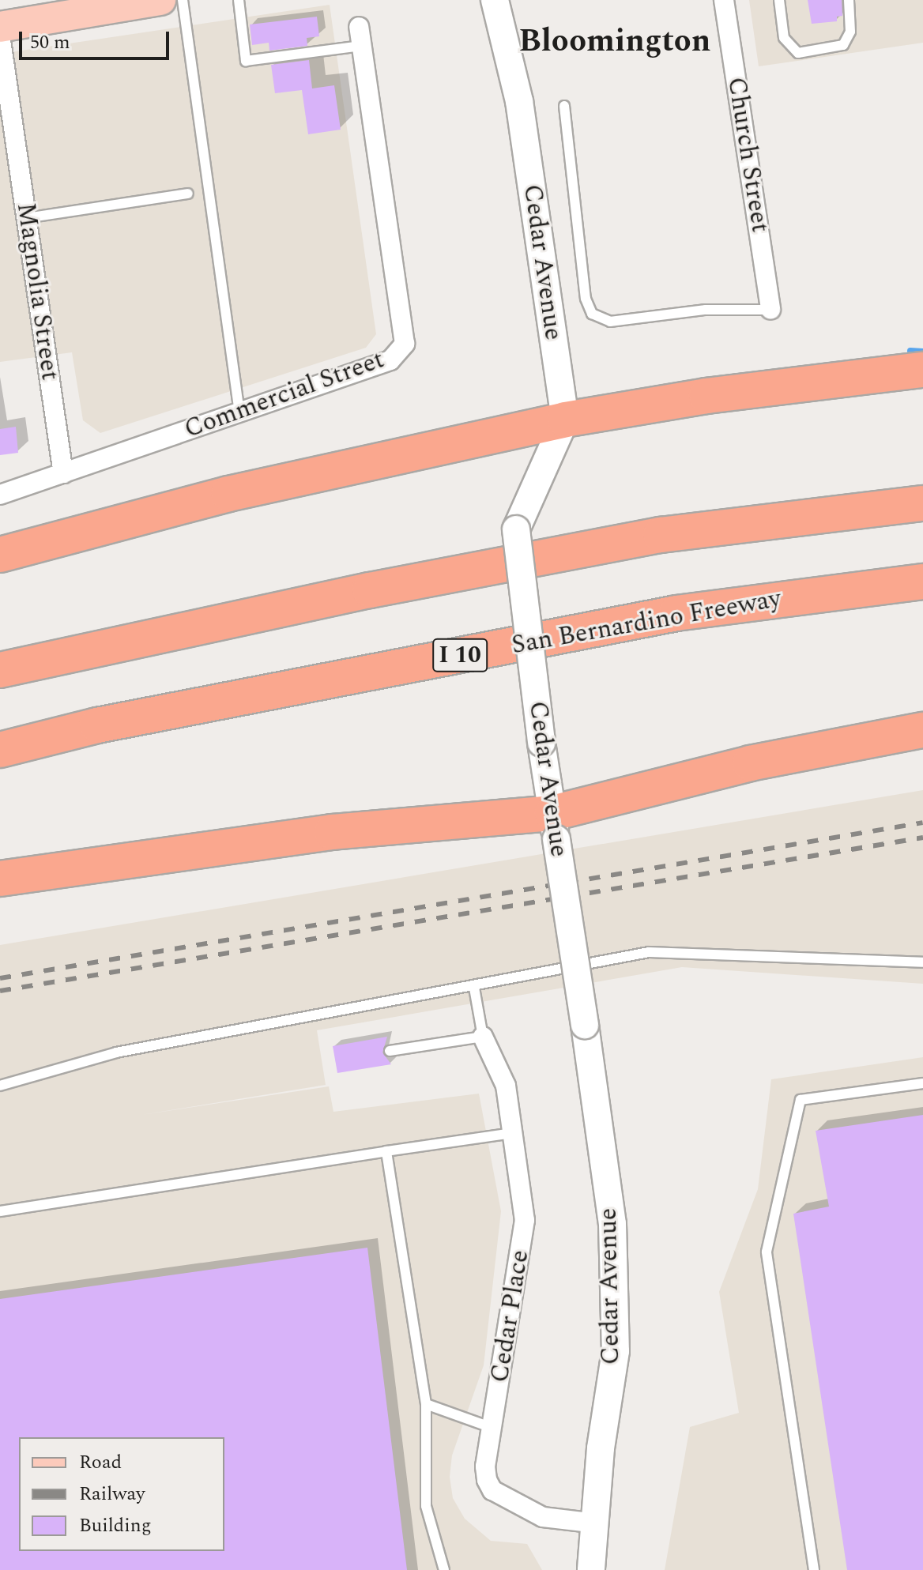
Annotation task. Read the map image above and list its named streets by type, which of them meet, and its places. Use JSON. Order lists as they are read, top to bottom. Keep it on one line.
{"streets":{"highway":["San Bernardino Freeway","I 10"],"main road":["Cedar Avenue"],"street":["Church Street","Magnolia Street","Commercial Street","Cedar Place"]},"crossings":[["Cedar Avenue","Cedar Place"],["Magnolia Street","Commercial Street"]],"districts":["Bloomington"],"legend":["Road","Railway","Building"],"scale_bar":"50 m"}
